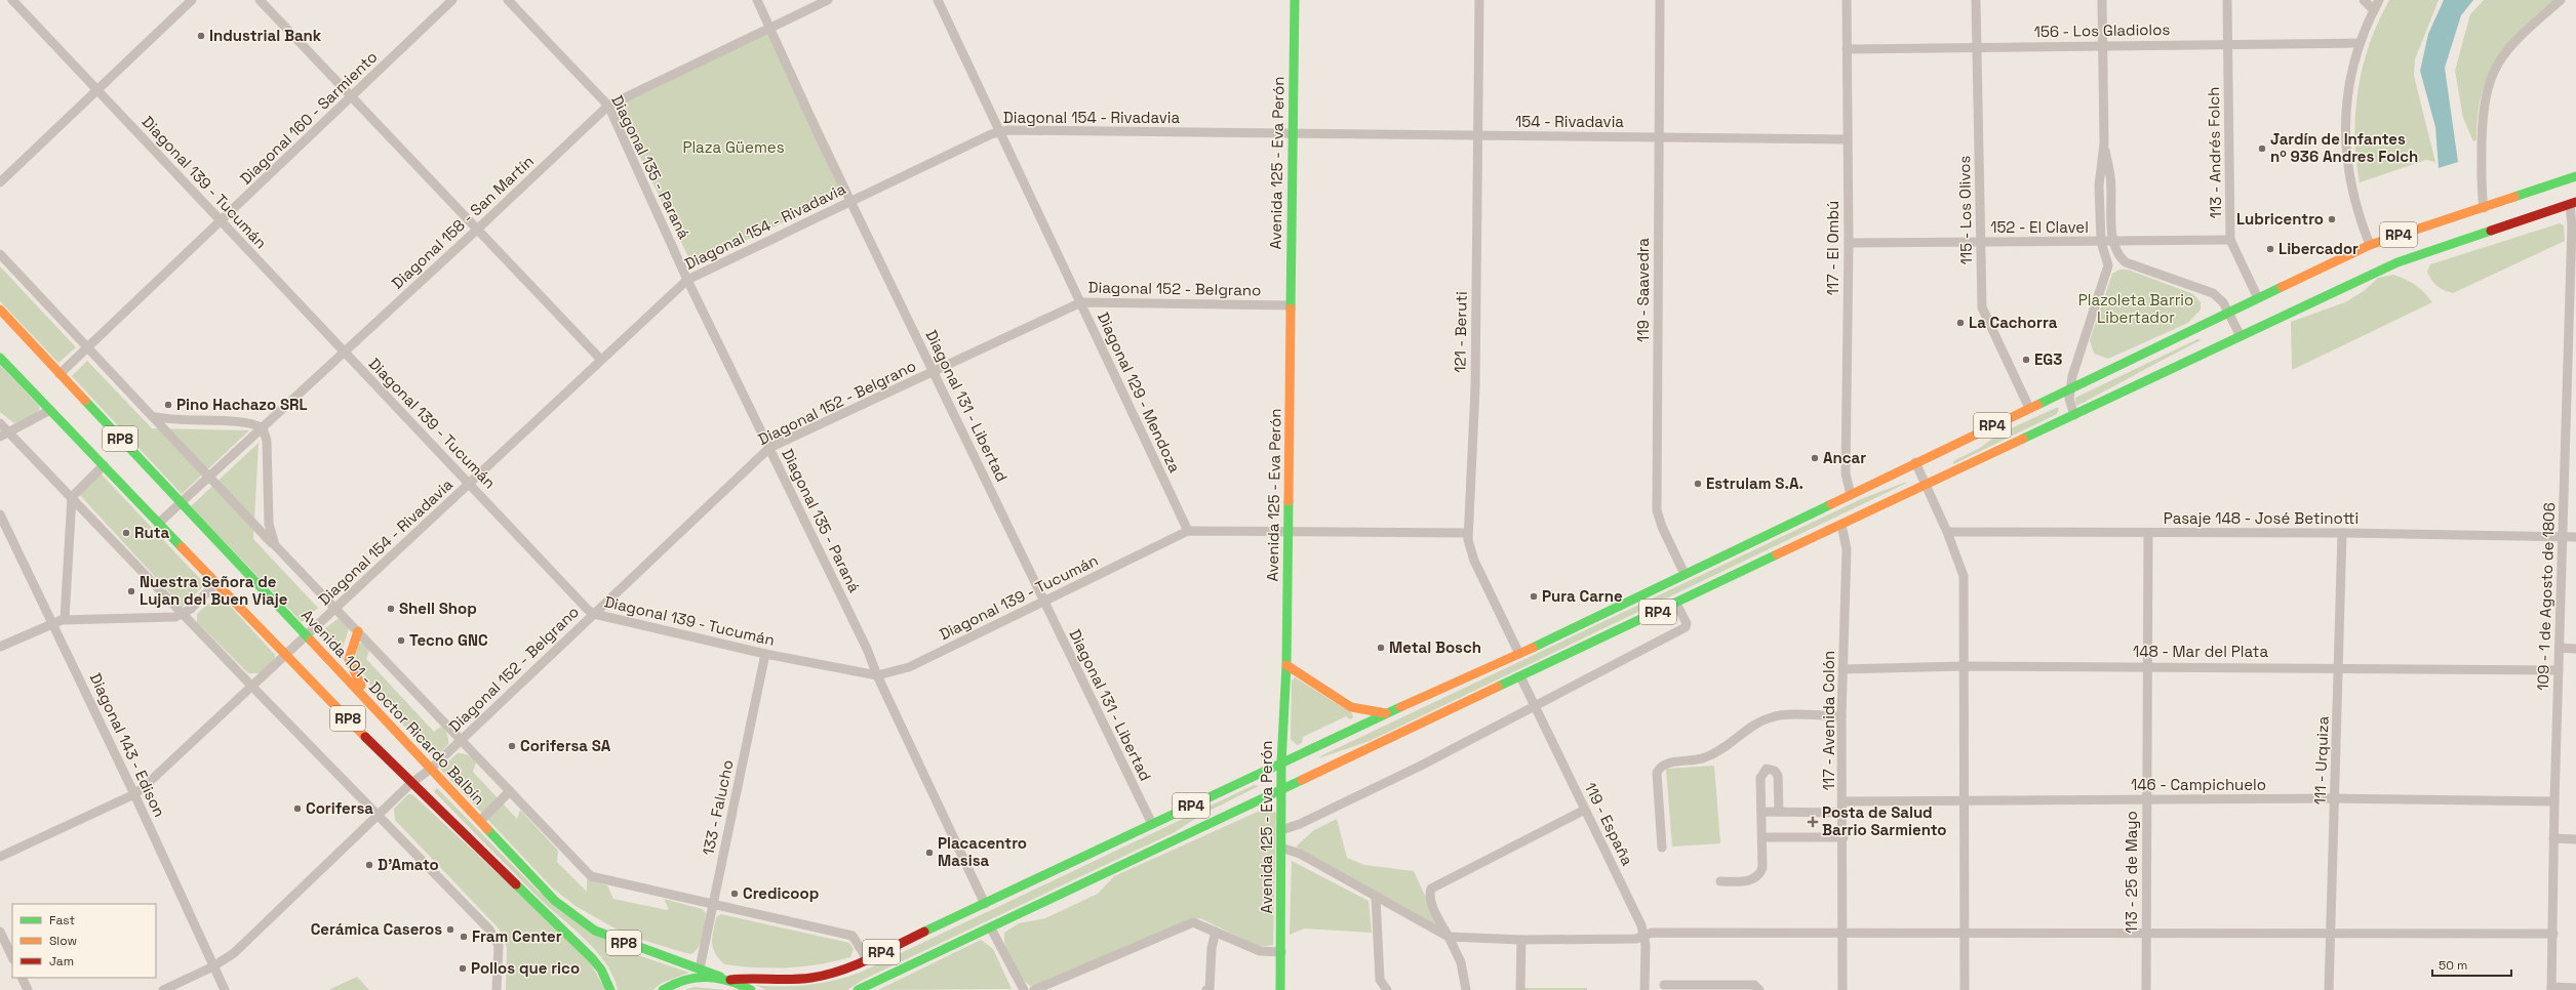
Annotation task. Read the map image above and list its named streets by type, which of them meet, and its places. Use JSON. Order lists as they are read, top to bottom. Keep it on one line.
{"streets":{"main road":["Avenida 125 - Eva Perón","RP4","RP8","Avenida 101 - Doctor Ricardo Balbín"],"street":["156 - Los Gladiolos","Diagonal 160 - Sarmiento","Diagonal 154 - Rivadavia","154 - Rivadavia","113 - Andrés Folch","Diagonal 135 - Paraná","Diagonal 139 - Tucumán","115 - Los Olivos","Diagonal 158 - San Martín","152 - El Clavel","117 - El Ombú","Diagonal 152 - Belgrano","119 - Saavedra","121 - Beruti","Diagonal 129 - Mendoza","Diagonal 131 - Libertad","Pasaje 148 - José Betinotti","109 - 1 de Agosto de 1806","148 - Mar del Plata","117 - Avenida Colón","Diagonal 143 - Edison","111 - Urquiza","146 - Campichuelo","133 - Falucho","119 - España","113 - 25 de Mayo"]},"crossings":[["156 - Los Gladiolos","113 - Andrés Folch"],["156 - Los Gladiolos","115 - Los Olivos"],["156 - Los Gladiolos","117 - El Ombú"],["Diagonal 160 - Sarmiento","Diagonal 139 - Tucumán"],["Diagonal 160 - Sarmiento","Avenida 101 - Doctor Ricardo Balbín"],["Diagonal 154 - Rivadavia","154 - Rivadavia"],["Diagonal 154 - Rivadavia","Avenida 125 - Eva Perón"],["Diagonal 154 - Rivadavia","Diagonal 135 - Paraná"],["Diagonal 154 - Rivadavia","Diagonal 139 - Tucumán"],["Diagonal 154 - Rivadavia","Diagonal 129 - Mendoza"],["Diagonal 154 - Rivadavia","Diagonal 131 - Libertad"],["Diagonal 154 - Rivadavia","RP8"],["Diagonal 154 - Rivadavia","Avenida 101 - Doctor Ricardo Balbín"],["Diagonal 154 - Rivadavia","Diagonal 143 - Edison"],["154 - Rivadavia","Avenida 125 - Eva Perón"],["154 - Rivadavia","117 - El Ombú"],["154 - Rivadavia","119 - Saavedra"],["154 - Rivadavia","121 - Beruti"],["113 - Andrés Folch","152 - El Clavel"],["113 - Andrés Folch","RP4"],["Avenida 125 - Eva Perón","Diagonal 139 - Tucumán"],["Avenida 125 - Eva Perón","RP4"],["Avenida 125 - Eva Perón","Diagonal 152 - Belgrano"],["Diagonal 135 - Paraná","Diagonal 139 - Tucumán"],["Diagonal 135 - Paraná","Diagonal 158 - San Martín"],["Diagonal 135 - Paraná","RP4"],["Diagonal 135 - Paraná","Diagonal 152 - Belgrano"],["Diagonal 139 - Tucumán","Diagonal 158 - San Martín"],["Diagonal 139 - Tucumán","Diagonal 152 - Belgrano"],["Diagonal 139 - Tucumán","121 - Beruti"],["Diagonal 139 - Tucumán","Diagonal 129 - Mendoza"],["Diagonal 139 - Tucumán","Diagonal 131 - Libertad"],["Diagonal 139 - Tucumán","133 - Falucho"],["115 - Los Olivos","152 - El Clavel"],["115 - Los Olivos","RP4"],["Diagonal 158 - San Martín","Diagonal 131 - Libertad"],["Diagonal 158 - San Martín","RP8"],["Diagonal 158 - San Martín","Avenida 101 - Doctor Ricardo Balbín"],["152 - El Clavel","117 - El Ombú"],["RP4","117 - El Ombú"],["RP4","119 - Saavedra"],["RP4","121 - Beruti"],["RP4","Diagonal 131 - Libertad"],["RP4","109 - 1 de Agosto de 1806"],["RP4","Avenida 101 - Doctor Ricardo Balbín"],["RP4","117 - Avenida Colón"],["RP4","119 - España"],["Diagonal 152 - Belgrano","Diagonal 129 - Mendoza"],["Diagonal 152 - Belgrano","Diagonal 131 - Libertad"],["Diagonal 152 - Belgrano","RP8"],["Diagonal 152 - Belgrano","Avenida 101 - Doctor Ricardo Balbín"],["Diagonal 152 - Belgrano","Diagonal 143 - Edison"],["Pasaje 148 - José Betinotti","109 - 1 de Agosto de 1806"],["Pasaje 148 - José Betinotti","111 - Urquiza"],["Pasaje 148 - José Betinotti","113 - 25 de Mayo"],["109 - 1 de Agosto de 1806","148 - Mar del Plata"],["109 - 1 de Agosto de 1806","146 - Campichuelo"],["148 - Mar del Plata","117 - Avenida Colón"],["148 - Mar del Plata","111 - Urquiza"],["148 - Mar del Plata","113 - 25 de Mayo"],["Avenida 101 - Doctor Ricardo Balbín","133 - Falucho"],["117 - Avenida Colón","146 - Campichuelo"],["111 - Urquiza","146 - Campichuelo"],["146 - Campichuelo","113 - 25 de Mayo"]],"parks":["Plaza Güemes","Plazoleta Barrio Libertador"],"places":{"other":["Industrial Bank","Jardín de Infantes nº 936 Andres Folch","Lubricentro","Libercador","La Cachorra","EG3","Pino Hachazo SRL","Ancar","Estrulam S.A.","Ruta","Nuestra Señora de Lujan del Buen Viaje","Pura Carne","Shell Shop","Tecno GNC","Metal Bosch","Corifersa SA","Corifersa","Placacentro Masisa","D'Amato","Credicoop","Cerámica Caseros","Fram Center","Pollos que rico"],"health":["Posta de Salud Barrio Sarmiento"]},"legend":["Fast","Slow","Jam"],"scale_bar":"50 m"}
